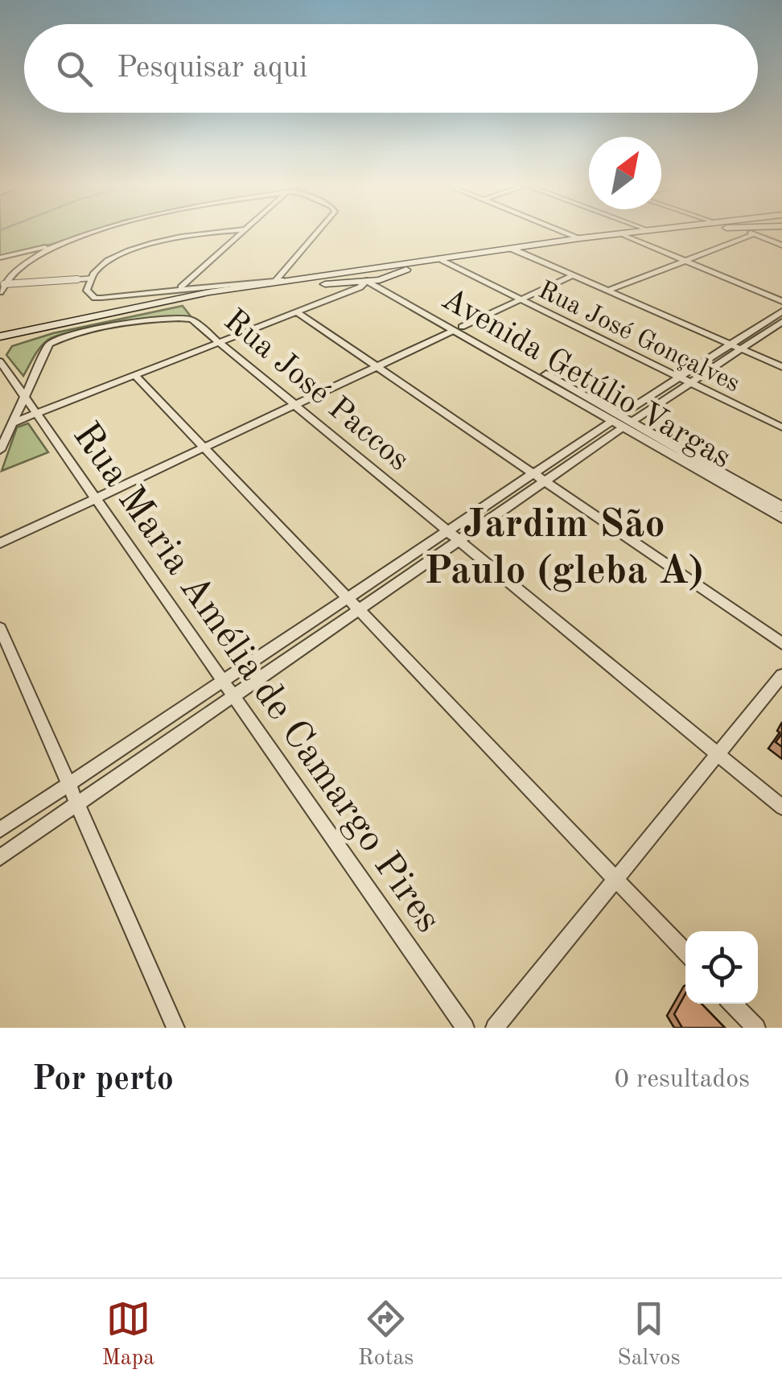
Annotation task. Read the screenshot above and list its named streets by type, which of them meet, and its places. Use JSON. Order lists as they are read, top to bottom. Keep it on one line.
{"streets":{"street":["Rua José Gonçalves","Avenida Getúlio Vargas","Rua José Paccos","Rua Maria Amélia de Camargo Pires"]},"crossings":[["Rua José Paccos","Rua Maria Amélia de Camargo Pires"]],"districts":["Jardim São Paulo (gleba A)"],"north":"top right","page":{"search":"Pesquisar aqui","heading":["Por perto","0 resultados"],"nav":["Mapa","Rotas","Salvos"]}}
